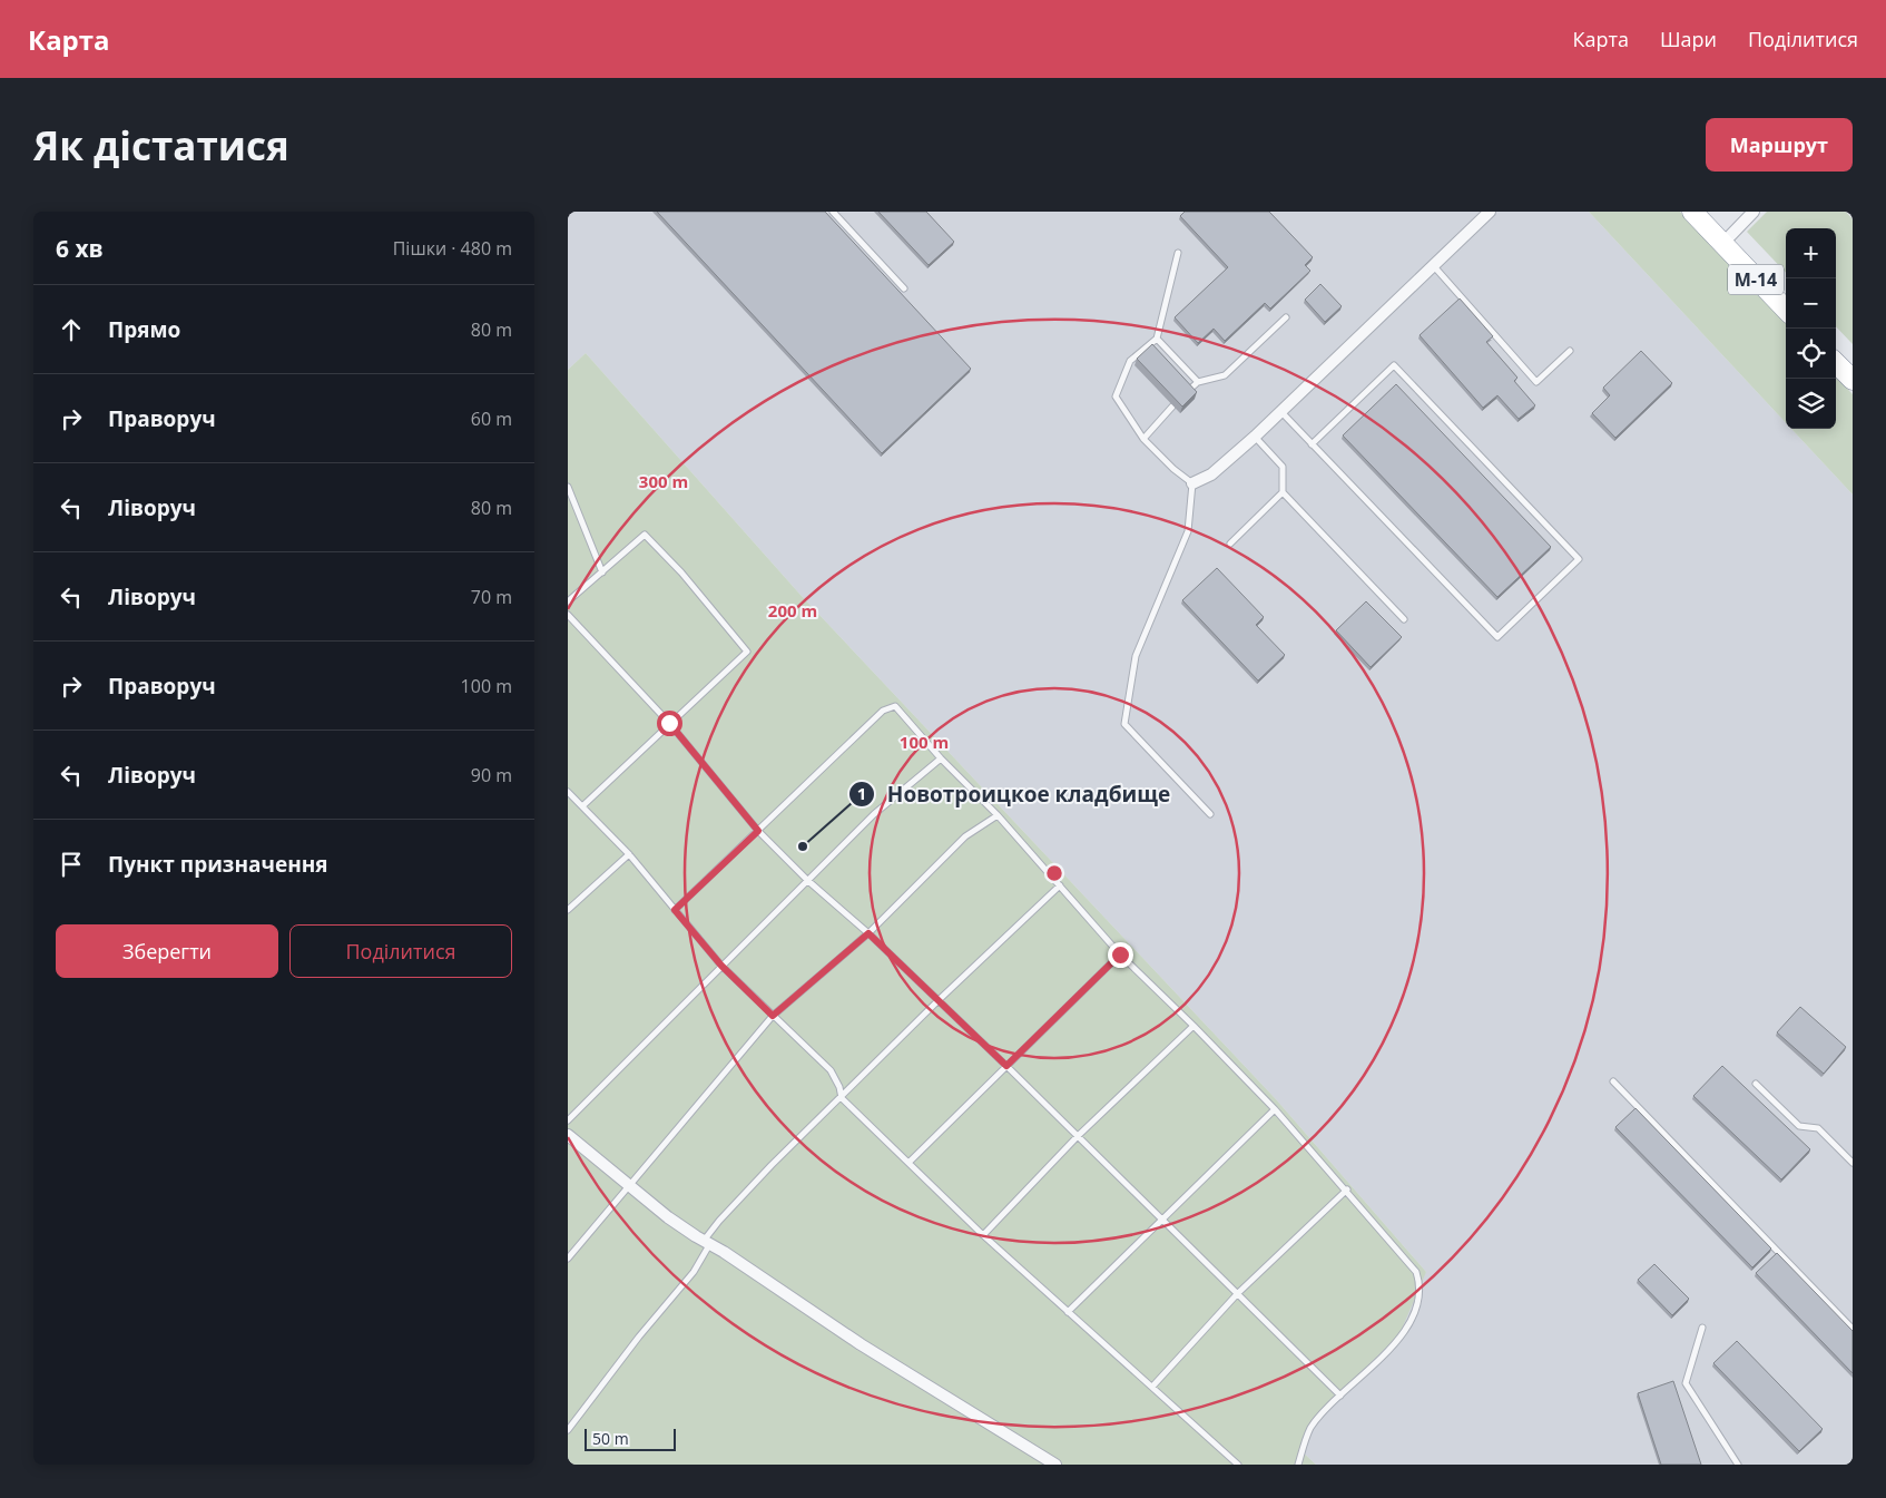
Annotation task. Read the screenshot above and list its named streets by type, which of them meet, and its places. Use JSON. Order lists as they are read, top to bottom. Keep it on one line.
{"streets":{"highway":["М-14"]},"places":["Новотроицкое кладбище"],"scale_bar":"50 m","page":{"header":"Карта","nav":["Карта","Шари","Поділитися"],"buttons":["Маршрут",["Зберегти","Поділитися"]],"title":"Як дістатися","heading":["6 хв","Пішки · 480 m"],"map_buttons":["+","−"],"list":[["Прямо","80 m"],["Праворуч","60 m"],["Ліворуч","80 m"],["Ліворуч","70 m"],["Праворуч","100 m"],["Ліворуч","90 m"],"Пункт призначення"],"scale":"50 m"},"rings":["300 m","200 m","100 m"]}
